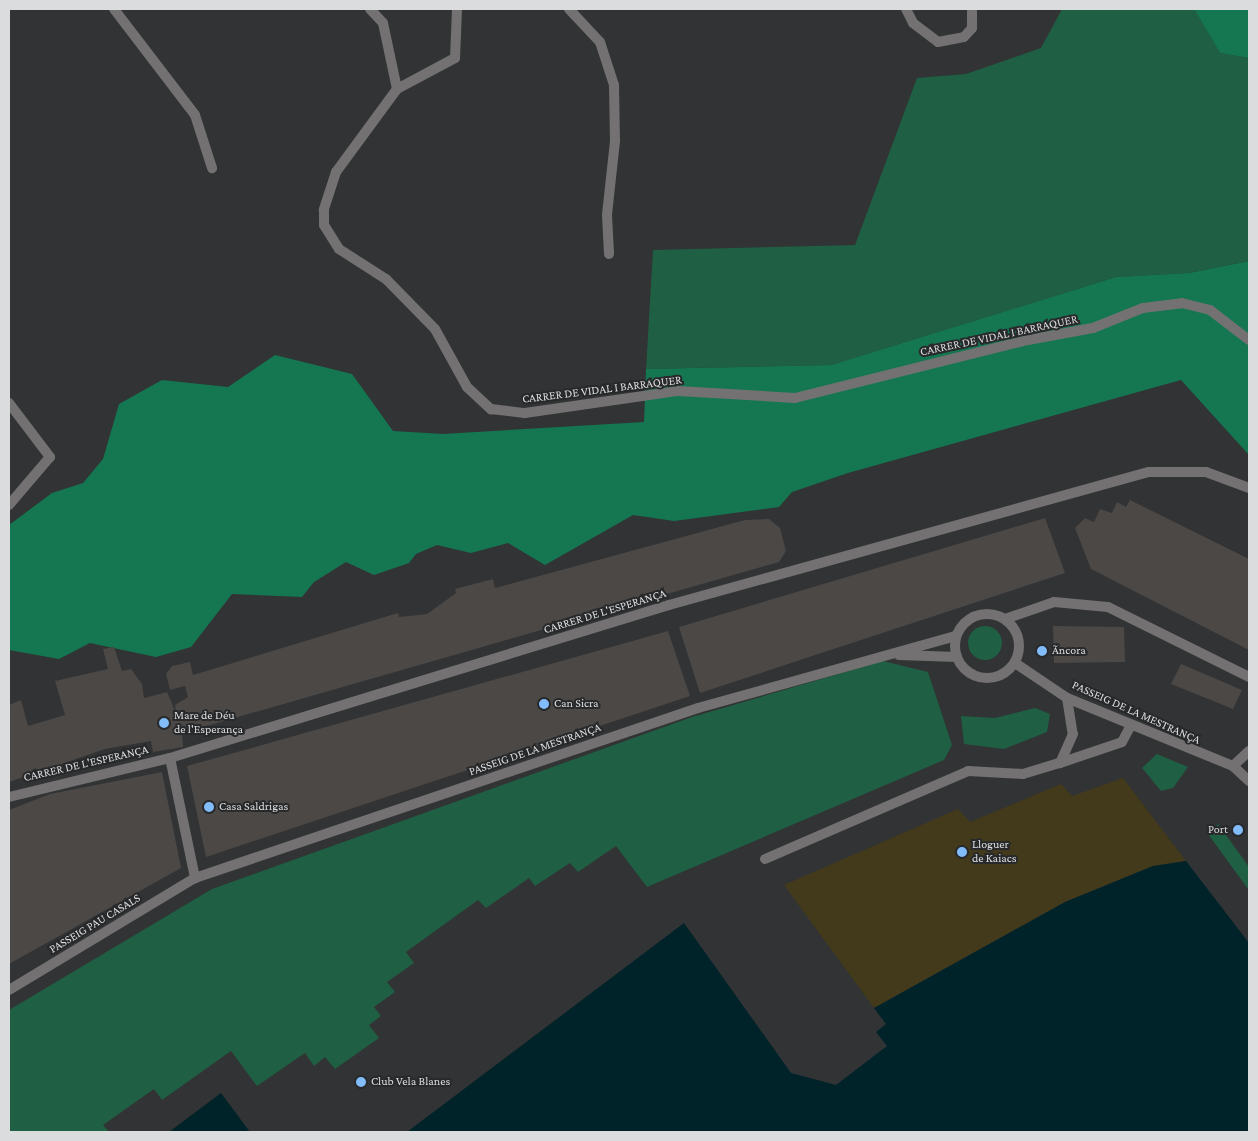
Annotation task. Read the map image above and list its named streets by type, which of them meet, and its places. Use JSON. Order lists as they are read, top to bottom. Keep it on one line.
{"streets":{"street":["CARRER DE VIDAL I BARRAQUER","CARRER DE L'ESPERANÇA","PASSEIG DE LA MESTRANÇA","PASSEIG PAU CASALS"]},"crossings":[["PASSEIG DE LA MESTRANÇA","PASSEIG PAU CASALS"]],"places":["Ãncora","Can Sicra","Mare de Déu de l'Esperança","Casa Saldrigas","Port","Lloguer de Kaiacs","Club Vela Blanes"]}
